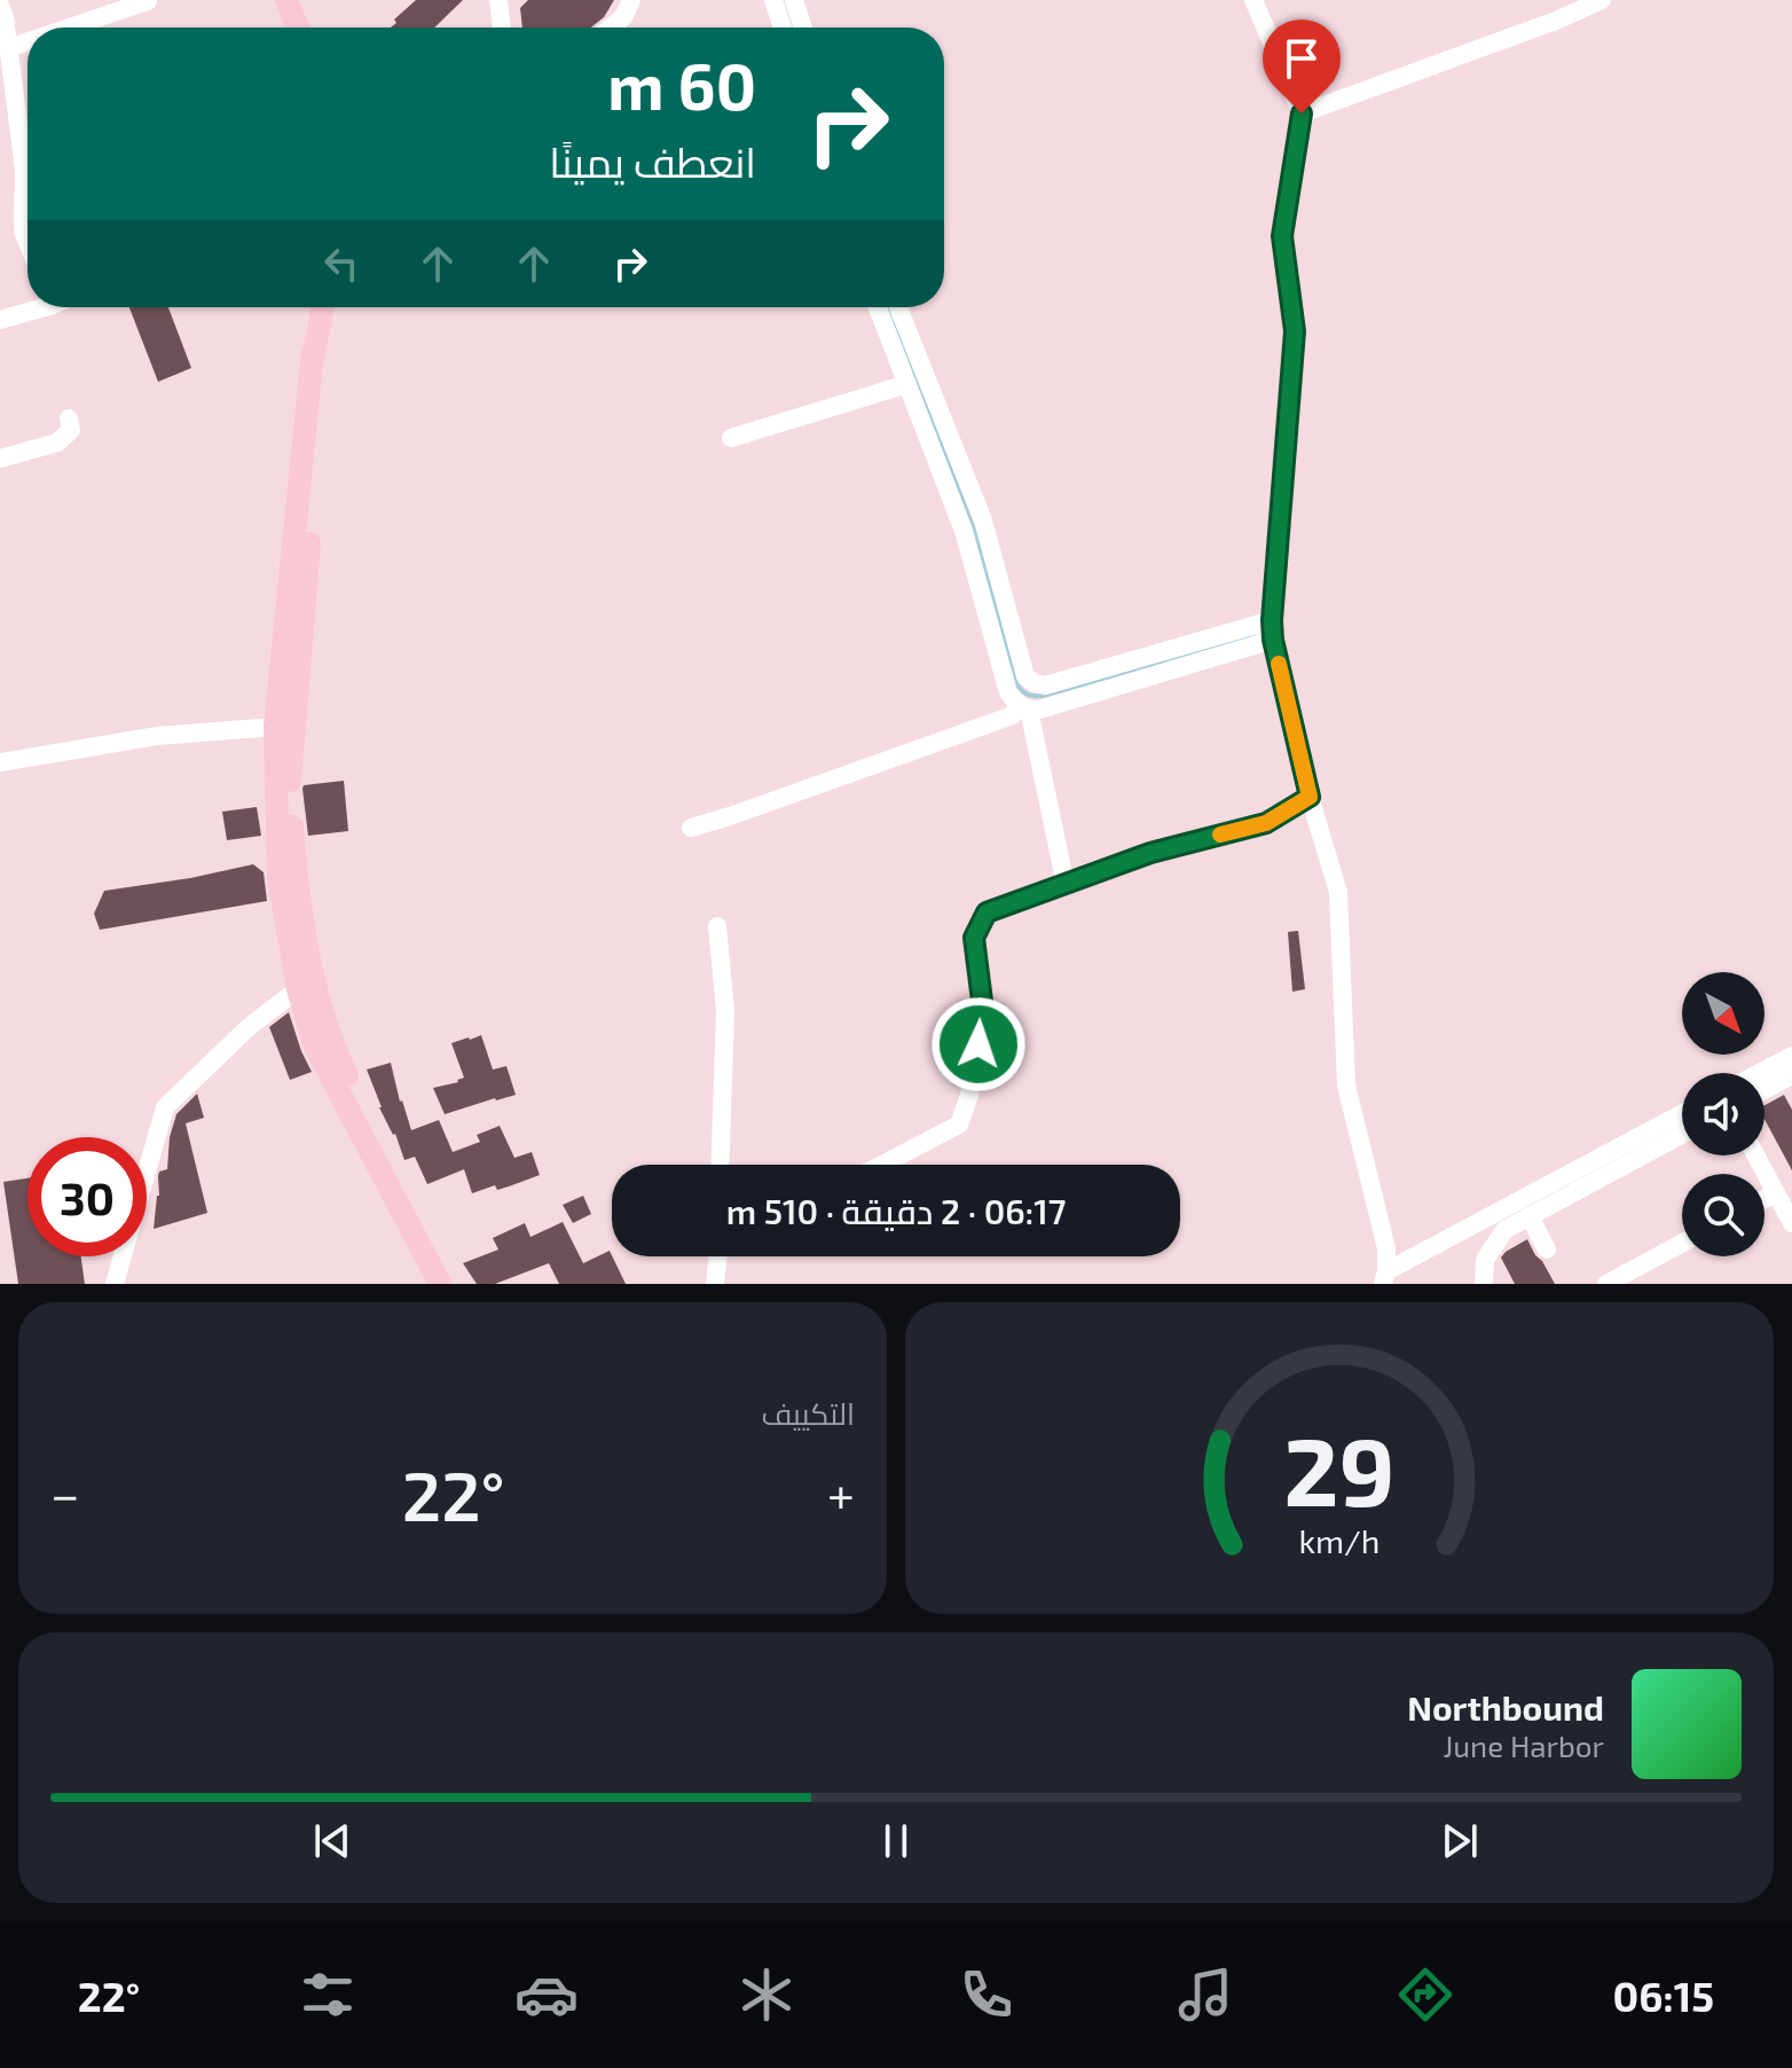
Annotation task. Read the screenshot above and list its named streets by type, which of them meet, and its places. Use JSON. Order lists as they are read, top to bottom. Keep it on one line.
{"north":"bottom right","page":{"turn":["60 m","انعطف يمينًا"],"limit":"30","trip":"06:17 · 2 دقيقة · 510 m","tile":"التكييف","heat":["−","22°","+"],"song":["Northbound","June Harbor"],"tabs":["06:15","22°"],"gauge":["29","km/h"]}}
